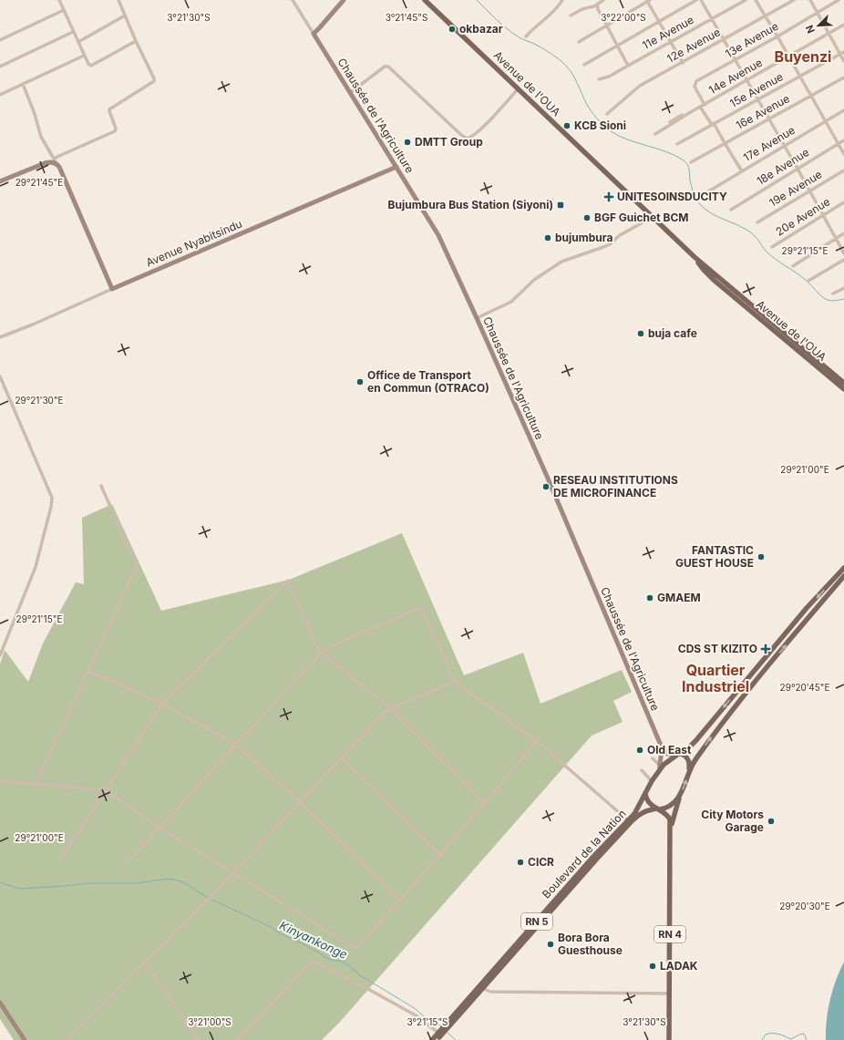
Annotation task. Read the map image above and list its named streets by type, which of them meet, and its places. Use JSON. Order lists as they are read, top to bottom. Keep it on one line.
{"streets":{"main road":["Avenue de l'OUA","Boulevard de la Nation","RN 5","RN 4"],"street":["11e Avenue","13e Avenue","12e Avenue","14e Avenue","15e Avenue","16e Avenue","Chaussée de l'Agriculture","17e Avenue","18e Avenue","19e Avenue","20e Avenue","Avenue Nyabitsindu"]},"crossings":[["13e Avenue","14e Avenue"],["Chaussée de l'Agriculture","Avenue Nyabitsindu"],["Boulevard de la Nation","RN 4"]],"districts":["Buyenzi","Quartier Industriel"],"water":["Kinyankonge"],"places":{"other":["okbazar","KCB Sioni","DMTT Group","BGF Guichet BCM","bujumbura","buja cafe","Office de Transport en Commun (OTRACO)","RESEAU INSTITUTIONS DE MICROFINANCE","FANTASTIC GUEST HOUSE","GMAEM","Old East","City Motors Garage","CICR","Bora Bora Guesthouse","LADAK"],"health":["UNITESOINSDUCITY","CDS ST KIZITO"],"transit":["Bujumbura Bus Station (Siyoni)"]},"north":"bottom left","coordinates":["3°21'30\"S","3°21'45\"S","3°22'00\"S","29°21'45\"E","29°21'15\"E","29°21'30\"E","29°21'00\"E","29°20'45\"E","29°20'30\"E","3°21'00\"S","3°21'15\"S"]}
